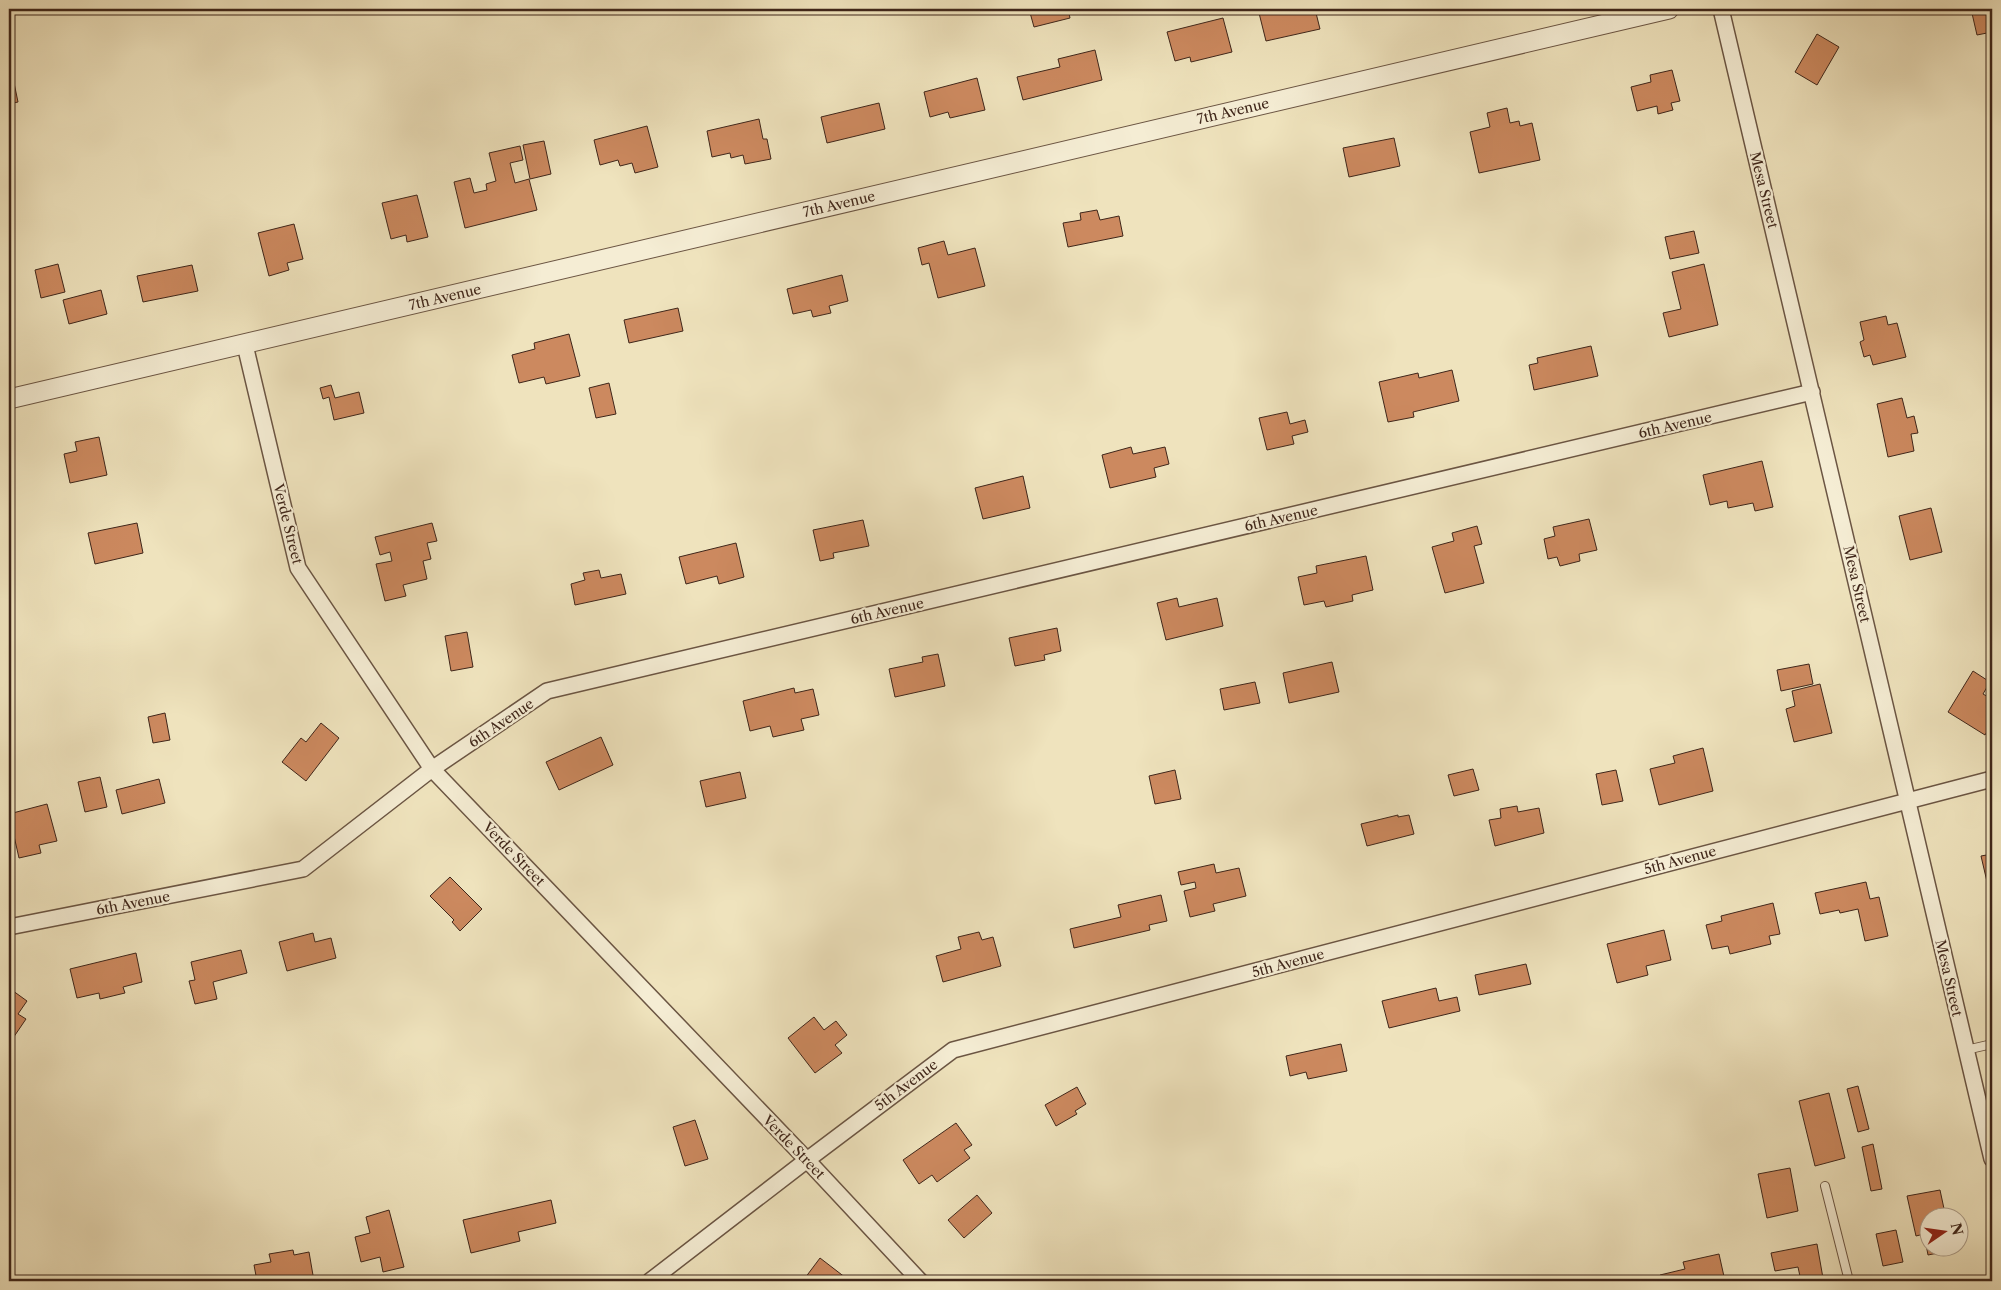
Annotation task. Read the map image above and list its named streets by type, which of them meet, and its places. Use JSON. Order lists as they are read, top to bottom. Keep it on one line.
{"streets":{"street":["7th Avenue","Mesa Street","6th Avenue","Verde Street","5th Avenue"]},"crossings":[["7th Avenue","Verde Street"],["Mesa Street","6th Avenue"],["Mesa Street","5th Avenue"],["6th Avenue","Verde Street"],["Verde Street","5th Avenue"]],"north":"right"}
